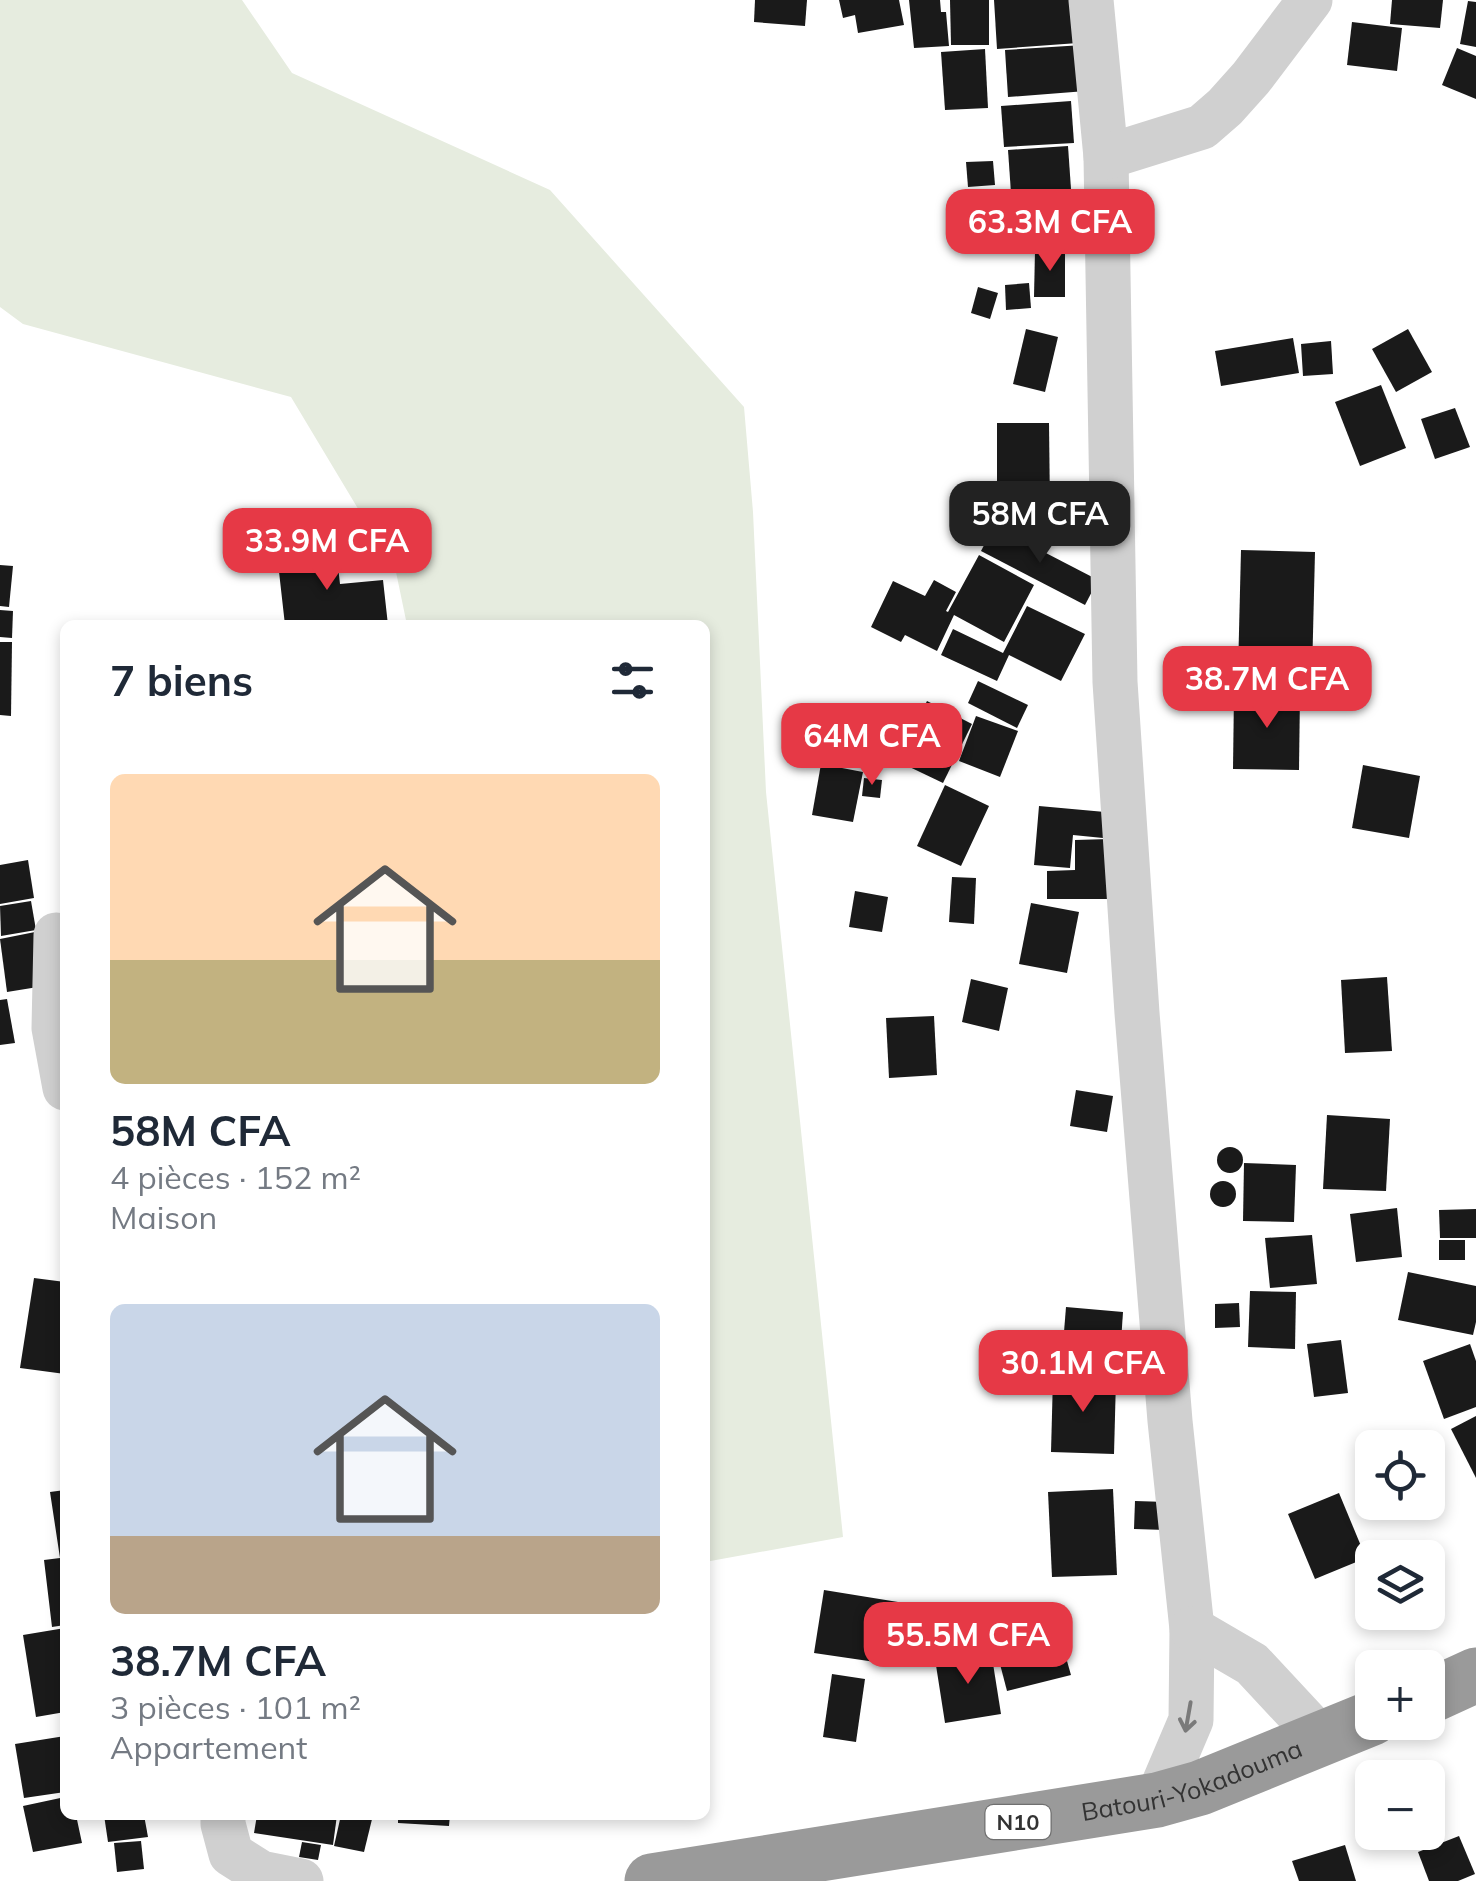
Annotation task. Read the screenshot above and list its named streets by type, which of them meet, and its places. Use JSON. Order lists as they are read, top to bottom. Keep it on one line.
{"streets":{"highway":["Batouri-Yokadouma","N10"]},"page":{"price":["63.3M CFA","58M CFA","33.9M CFA","38.7M CFA","64M CFA","30.1M CFA","55.5M CFA"],"heading":"7 biens","list":[{"name":"58M CFA","note":"4 pièces · 152 m² · Maison"},{"name":"38.7M CFA","note":"3 pièces · 101 m² · Appartement"}],"map_buttons":["+","−"]}}
